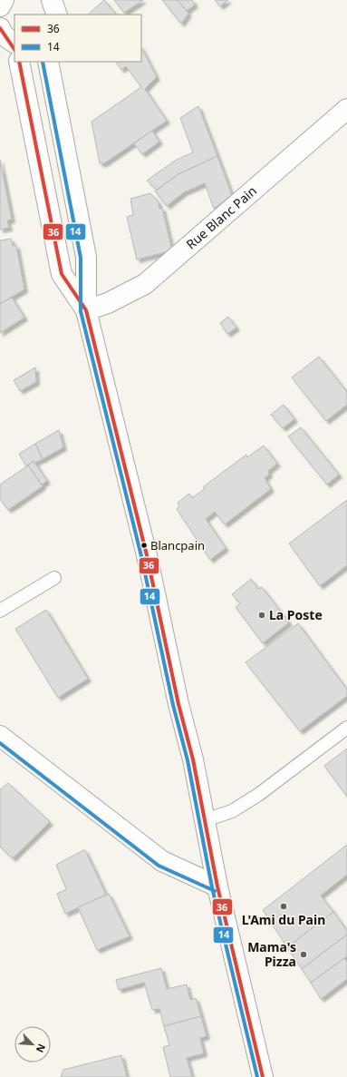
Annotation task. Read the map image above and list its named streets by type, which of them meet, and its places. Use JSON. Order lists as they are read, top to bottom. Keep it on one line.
{"streets":{"main road":["Rue Blanc Pain"]},"places":["Blancpain","La Poste","L'Ami du Pain","Mama's Pizza"],"lines":["transit line 36","transit line 14"],"legend":["36","14"],"north":"bottom right"}
